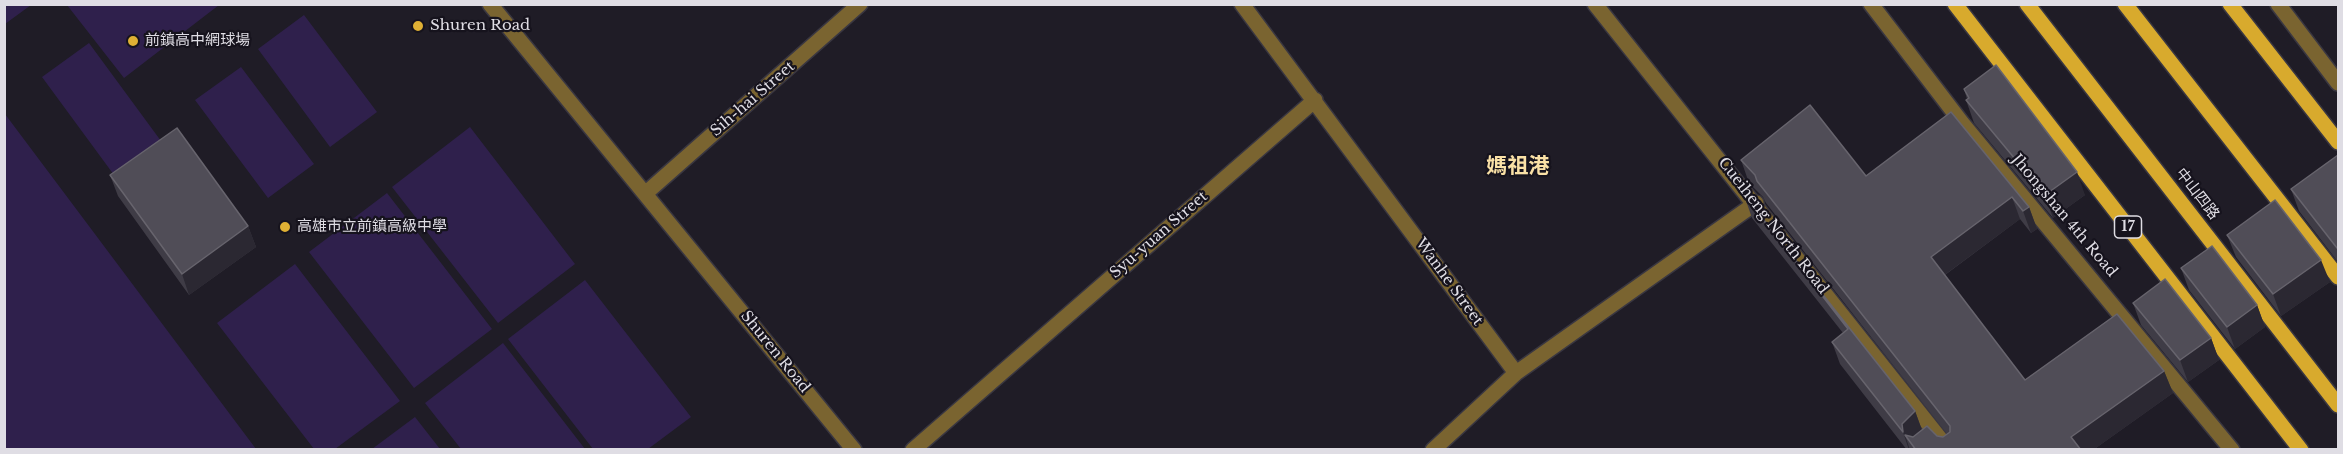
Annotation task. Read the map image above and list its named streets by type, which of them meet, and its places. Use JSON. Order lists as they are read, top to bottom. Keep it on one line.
{"streets":{"main road":["中山四路","17"],"street":["Sih-hai Street","Jhongshan 4th Road","Cueiheng North Road","Syu-yuan Street","Wanhe Street","Shuren Road"]},"crossings":[["Sih-hai Street","Shuren Road"],["Syu-yuan Street","Wanhe Street"]],"districts":["媽祖港"],"places":["Shuren Road","前鎮高中網球場","高雄市立前鎮高級中學"]}
